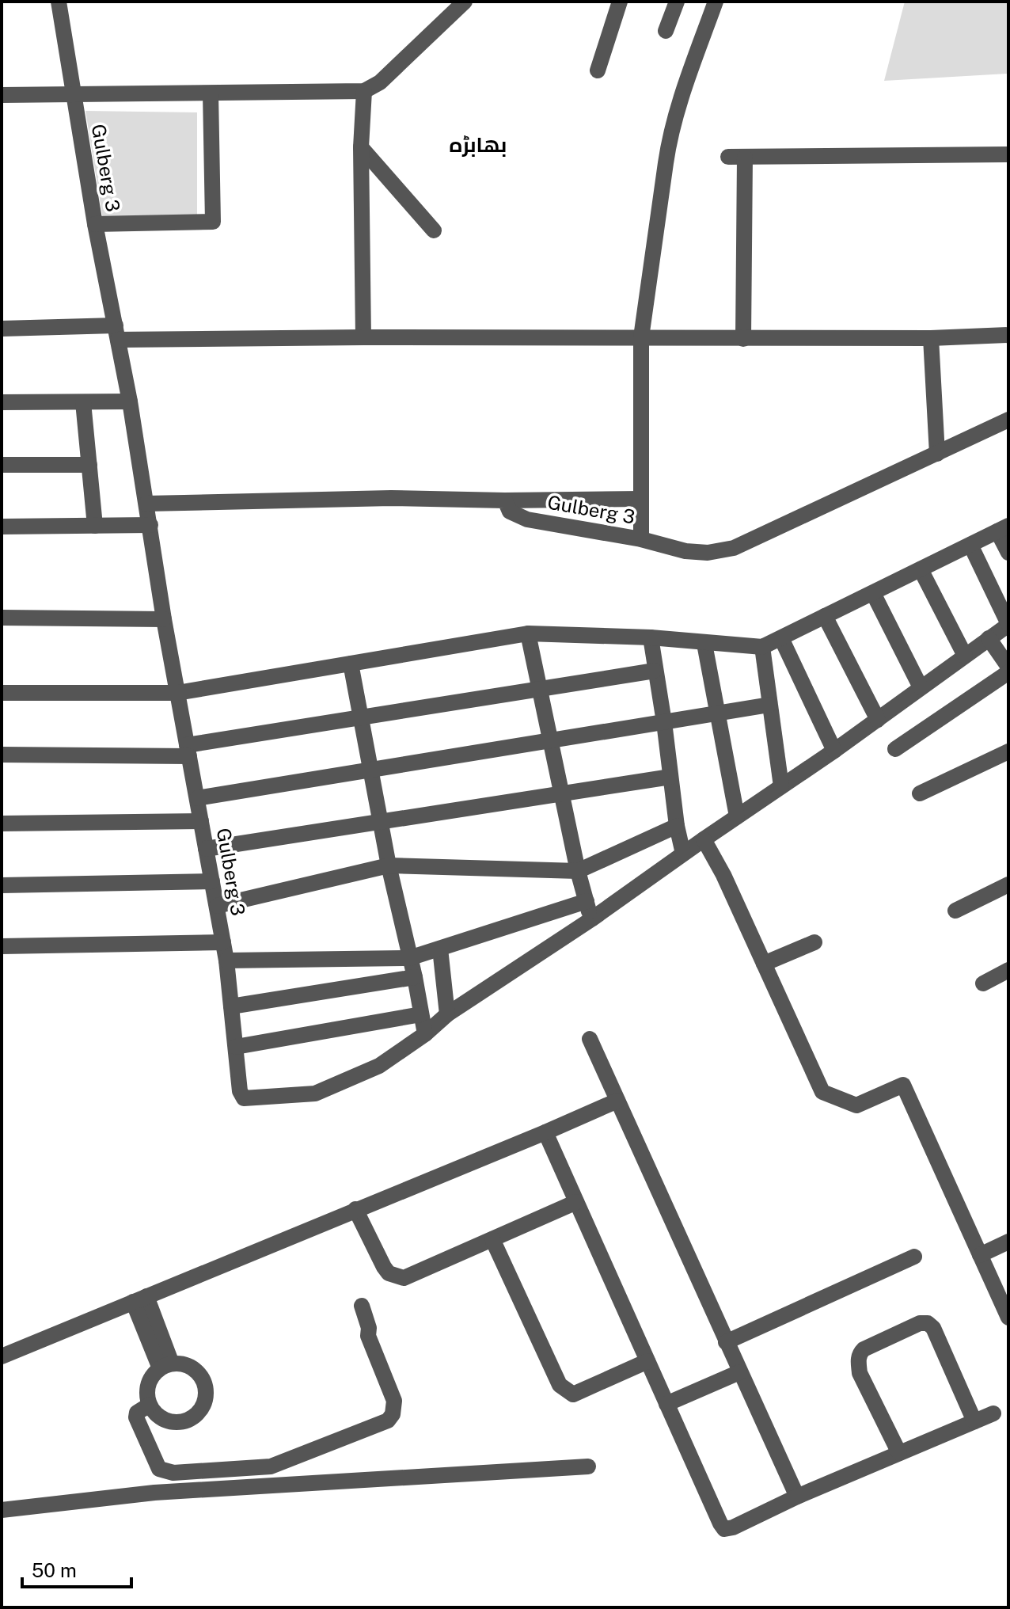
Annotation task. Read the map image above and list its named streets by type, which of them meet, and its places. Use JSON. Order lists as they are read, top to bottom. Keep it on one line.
{"streets":{"street":["Gulberg 3"]},"districts":["بھابڑہ"],"scale_bar":"50 m"}
